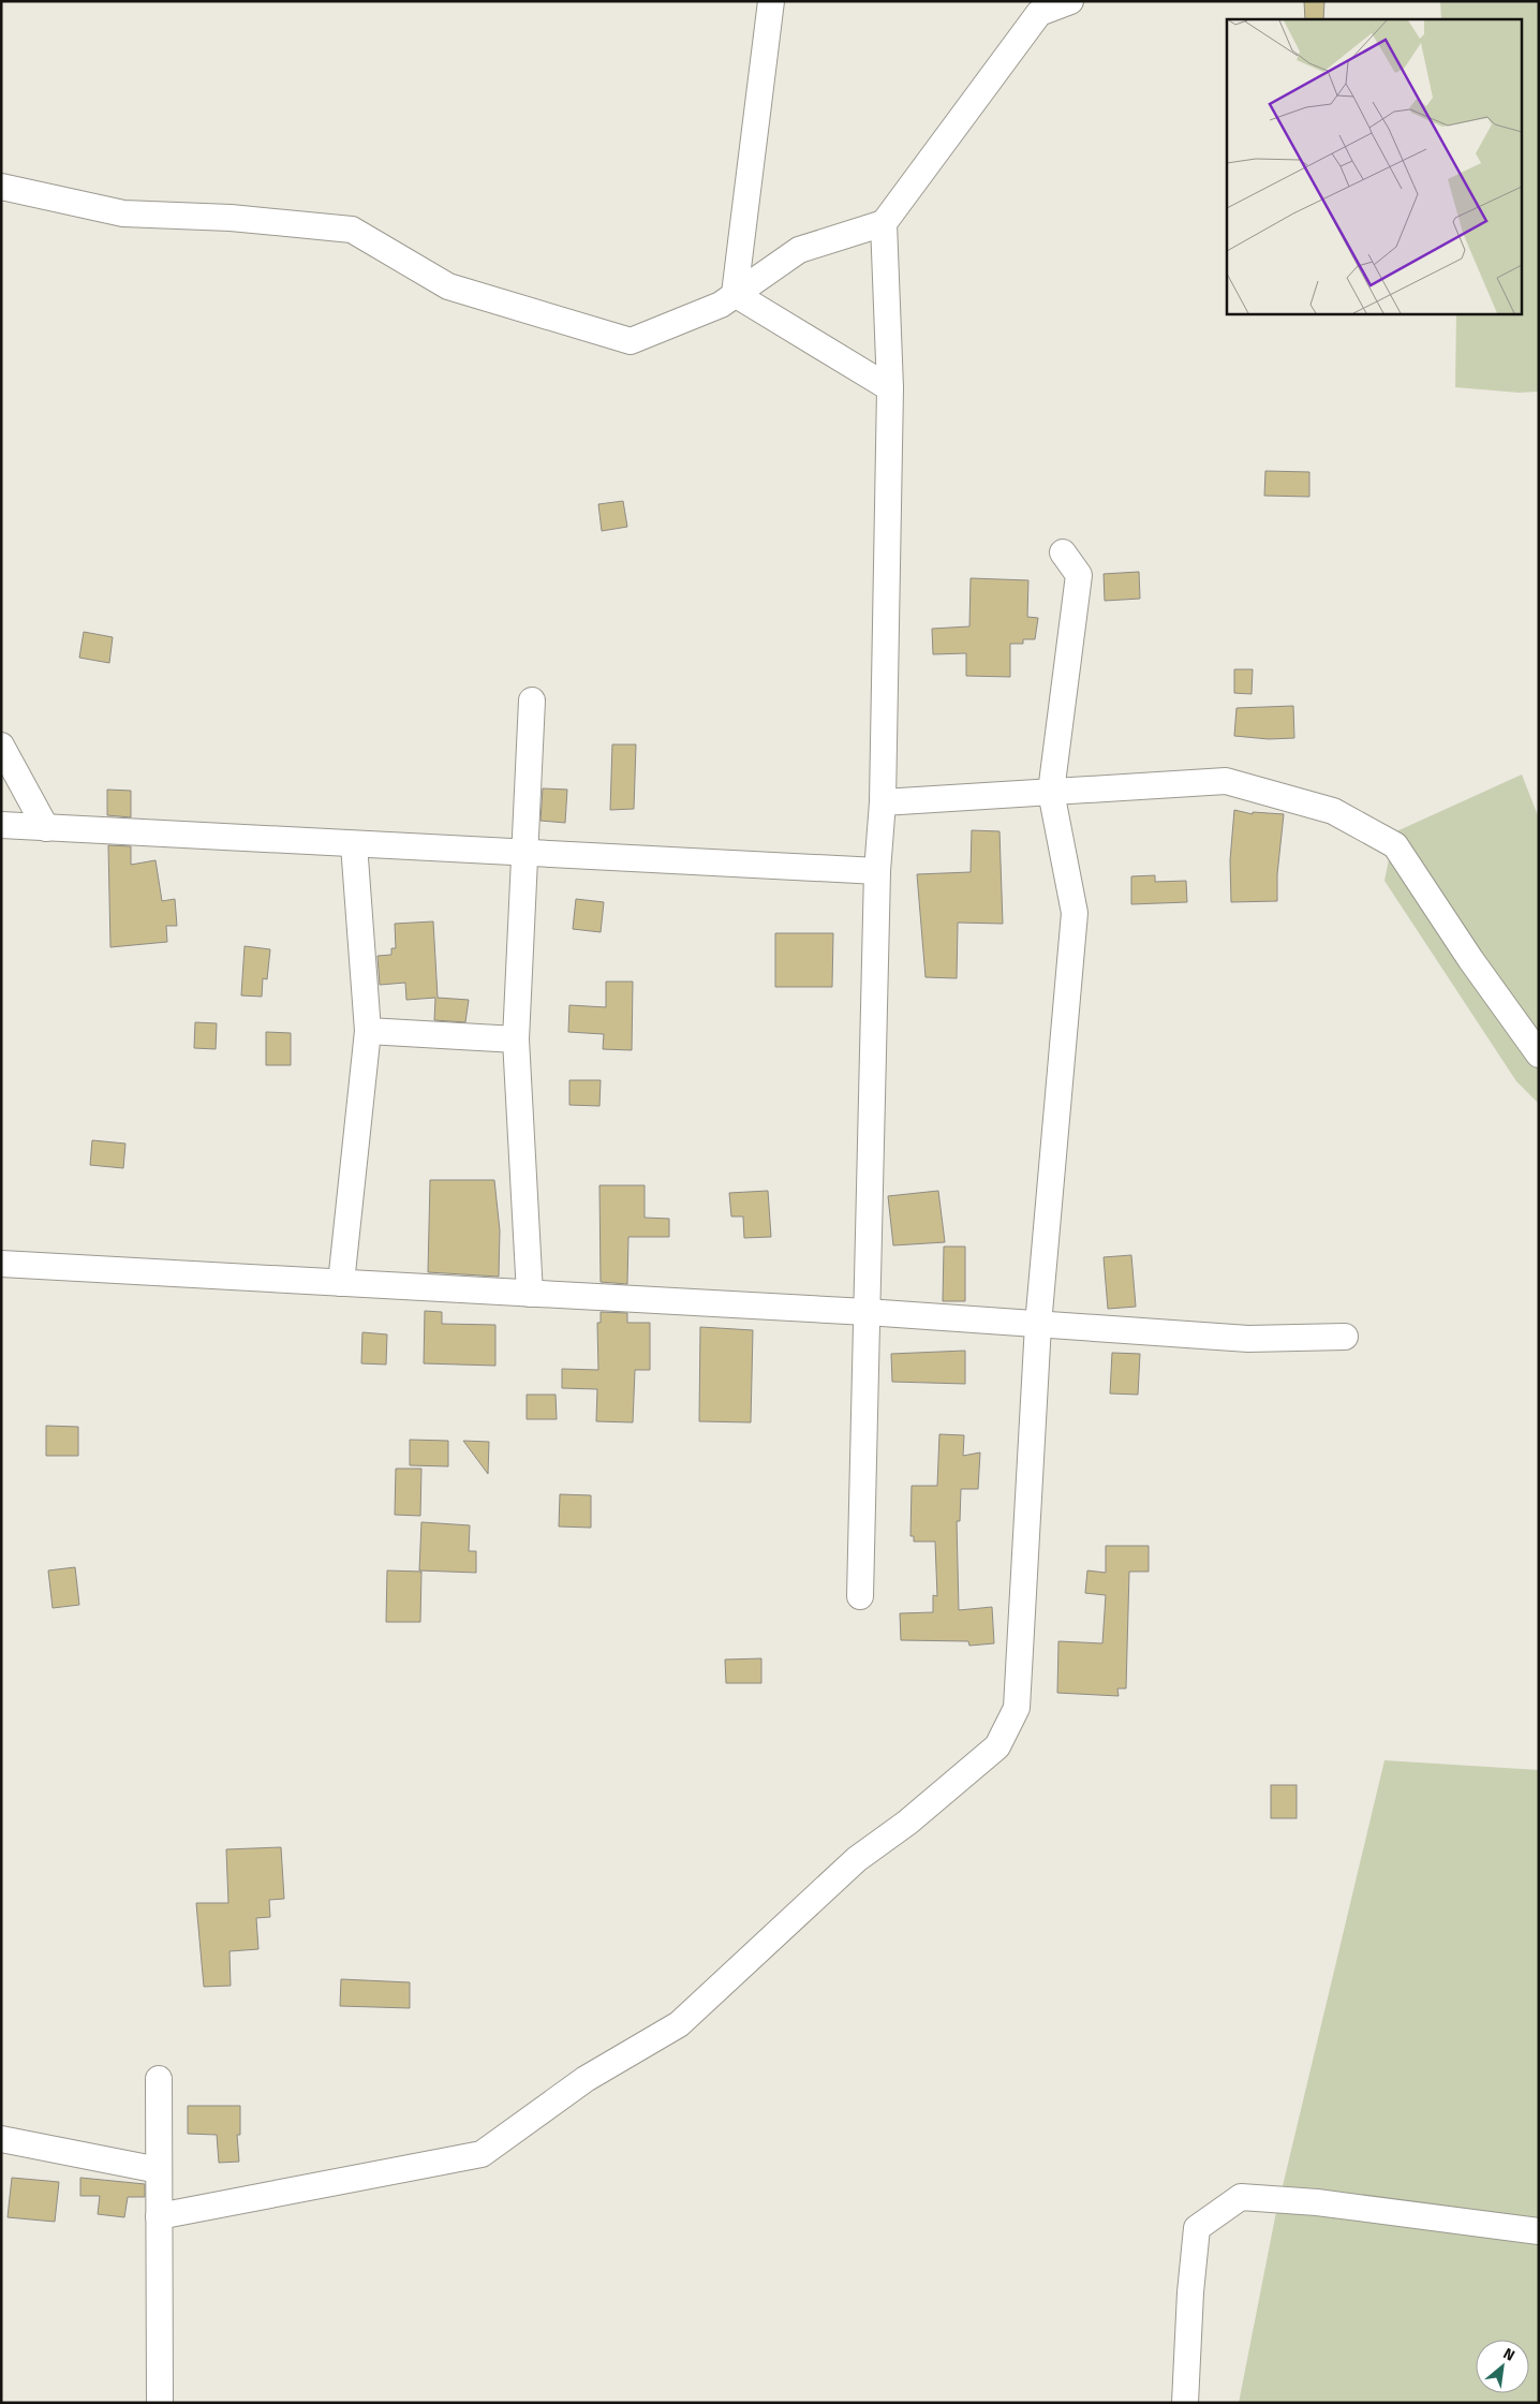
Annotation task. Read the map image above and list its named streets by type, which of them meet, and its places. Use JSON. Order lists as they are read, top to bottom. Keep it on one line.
{"north":"top right"}
